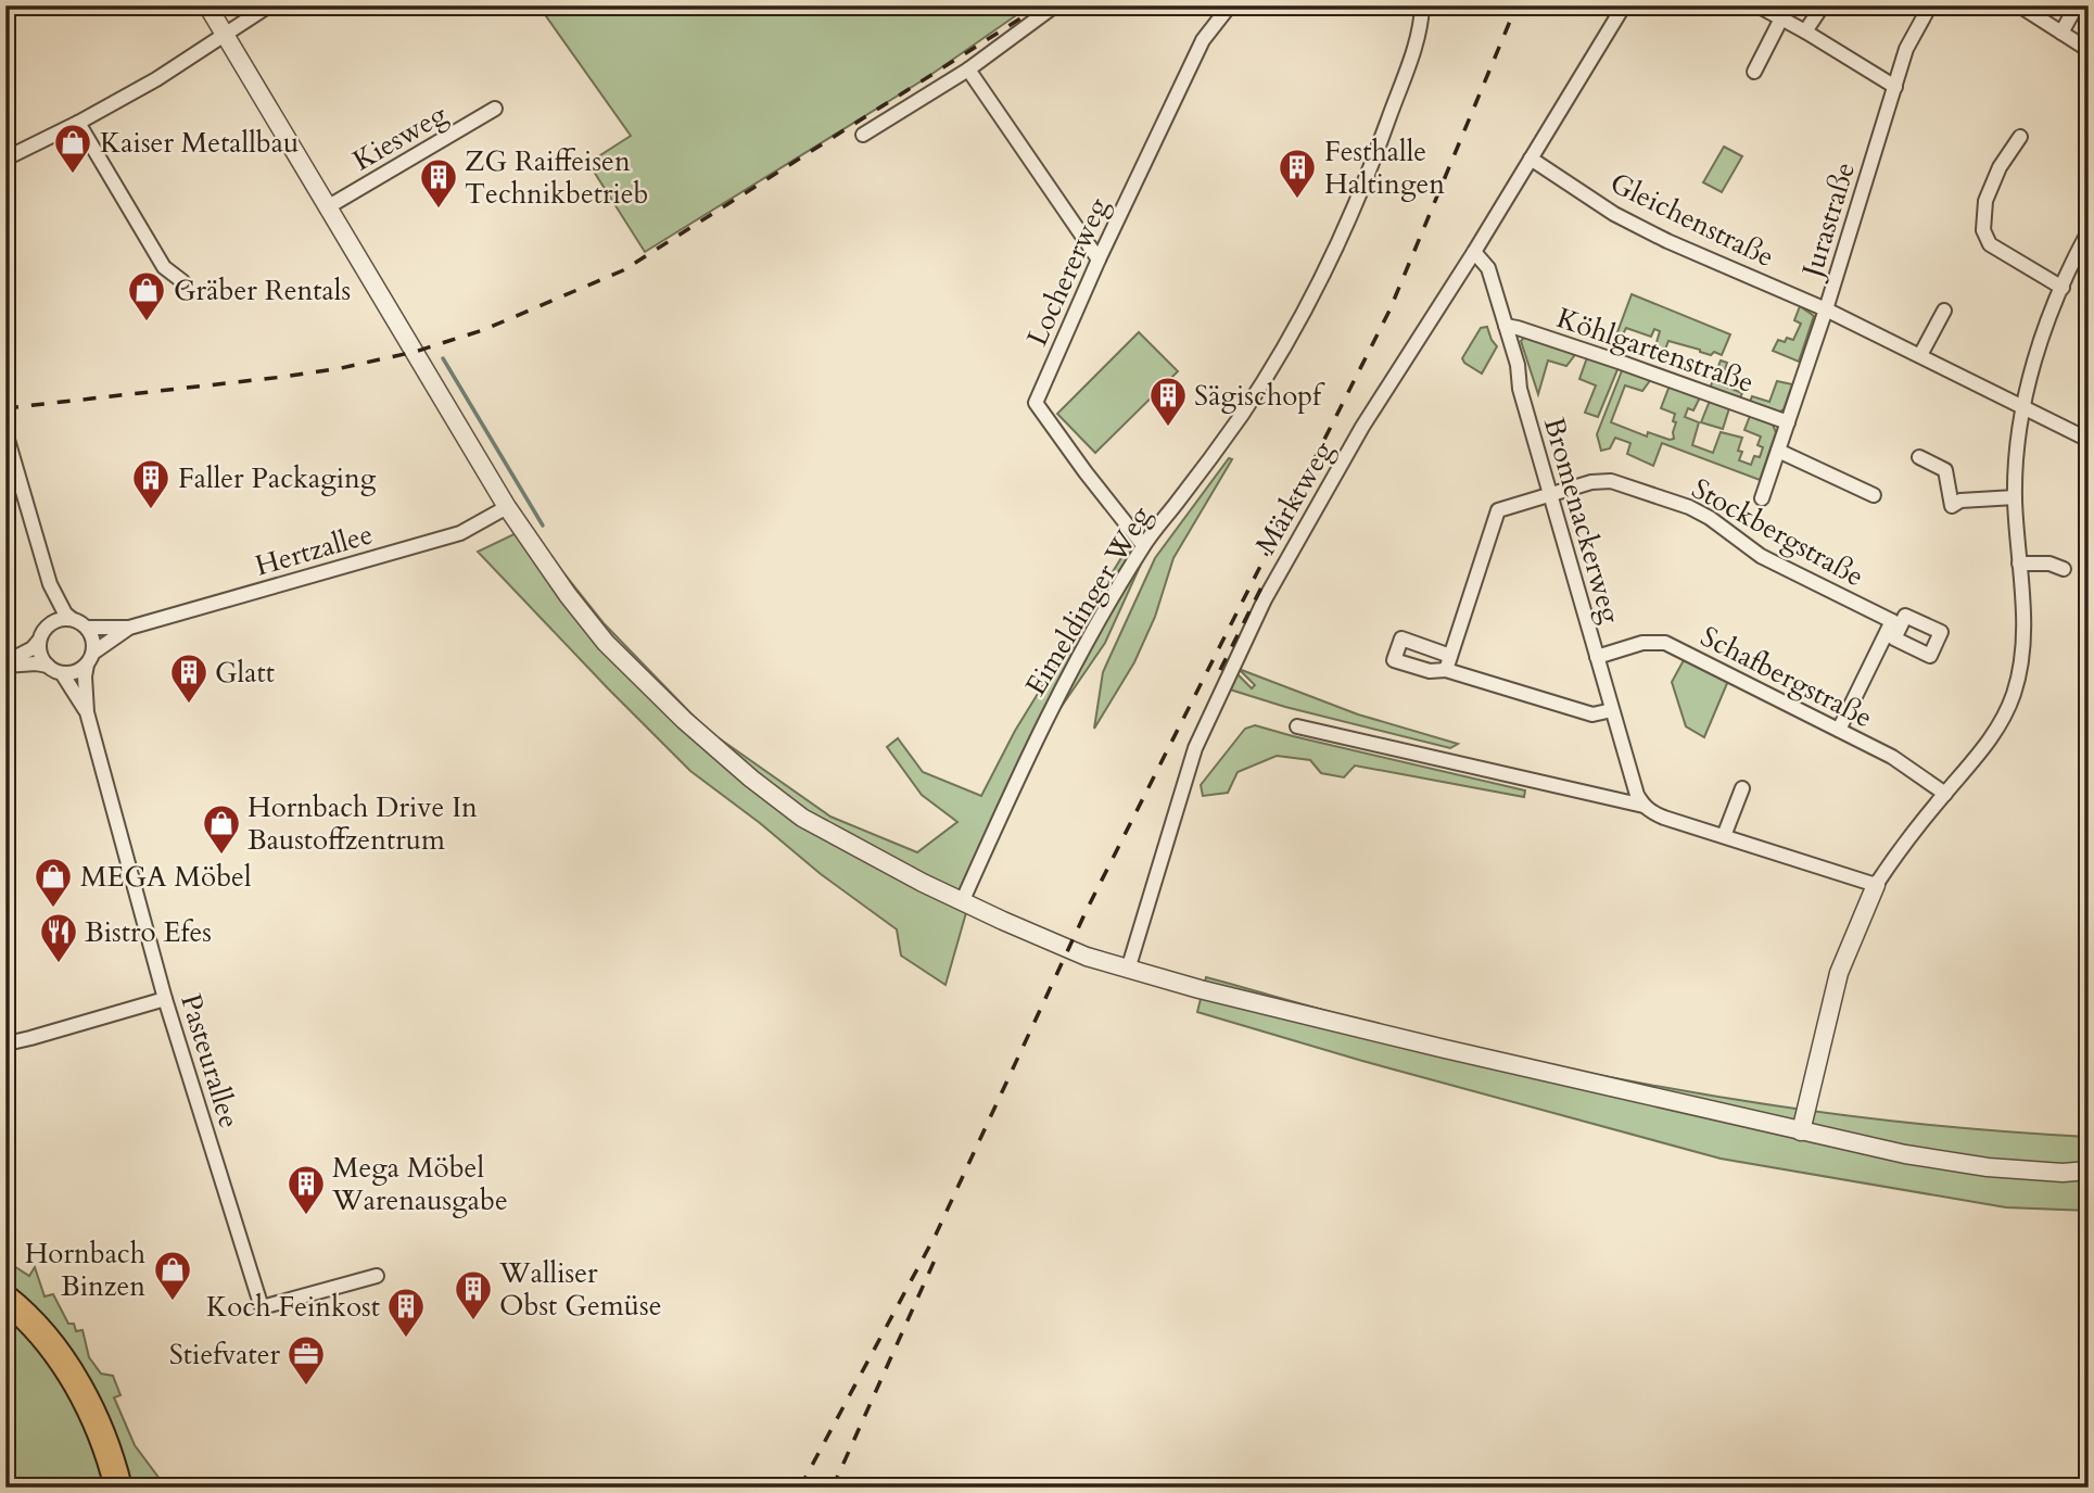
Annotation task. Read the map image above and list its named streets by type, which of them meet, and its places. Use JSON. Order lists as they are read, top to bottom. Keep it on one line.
{"streets":{"street":["Kiesweg","Gleichenstraße","Jurastraße","Lochererweg","Köhlgartenstraße","Märktweg","Bromenackerweg","Stockbergstraße","Hertzallee","Eimeldinger Weg","Schafbergstraße","Pasteurallee"]},"crossings":[["Gleichenstraße","Jurastraße"],["Gleichenstraße","Märktweg"],["Jurastraße","Köhlgartenstraße"],["Lochererweg","Eimeldinger Weg"],["Köhlgartenstraße","Bromenackerweg"],["Märktweg","Bromenackerweg"],["Bromenackerweg","Stockbergstraße"],["Bromenackerweg","Schafbergstraße"],["Stockbergstraße","Schafbergstraße"],["Hertzallee","Pasteurallee"]],"places":{"shop":["Kaiser Metallbau","Gräber Rentals","Hornbach Drive In Baustoffzentrum","MEGA Möbel","Hornbach Binzen"],"building":["Festhalle Haltingen","ZG Raiffeisen Technikbetrieb","Sägischopf","Faller Packaging","Glatt","Mega Möbel Warenausgabe","Walliser Obst Gemüse","Koch Feinkost"],"restaurant":["Bistro Efes"],"office":["Stiefvater"]}}
